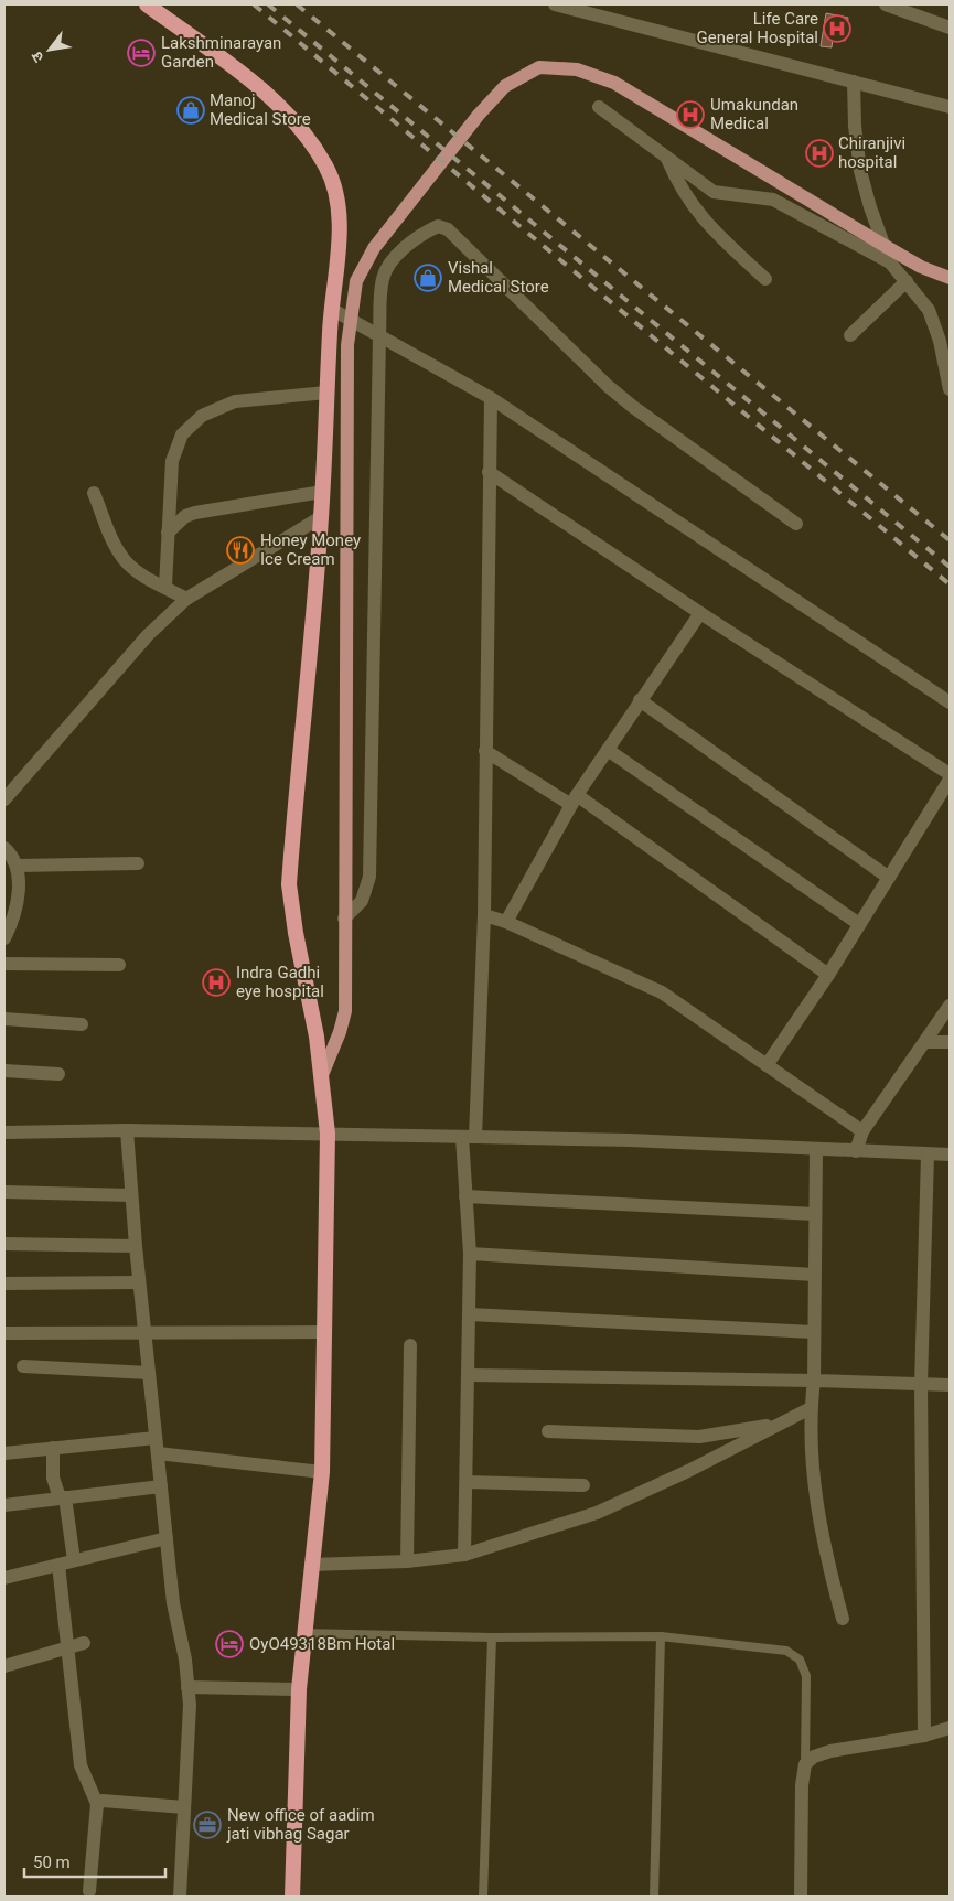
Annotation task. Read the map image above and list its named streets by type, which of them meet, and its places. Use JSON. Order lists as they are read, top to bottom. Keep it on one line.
{"places":{"hospital":["Life Care General Hospital","Umakundan Medical","Chiranjivi hospital","Indra Gadhi eye hospital"],"hotel":["Lakshminarayan Garden","OyO49318Bm Hotal"],"shop":["Manoj Medical Store","Vishal Medical Store"],"restaurant":["Honey Money Ice Cream"],"office":["New office of aadim jati vibhag Sagar"]},"scale_bar":"50 m","north":"bottom left"}
